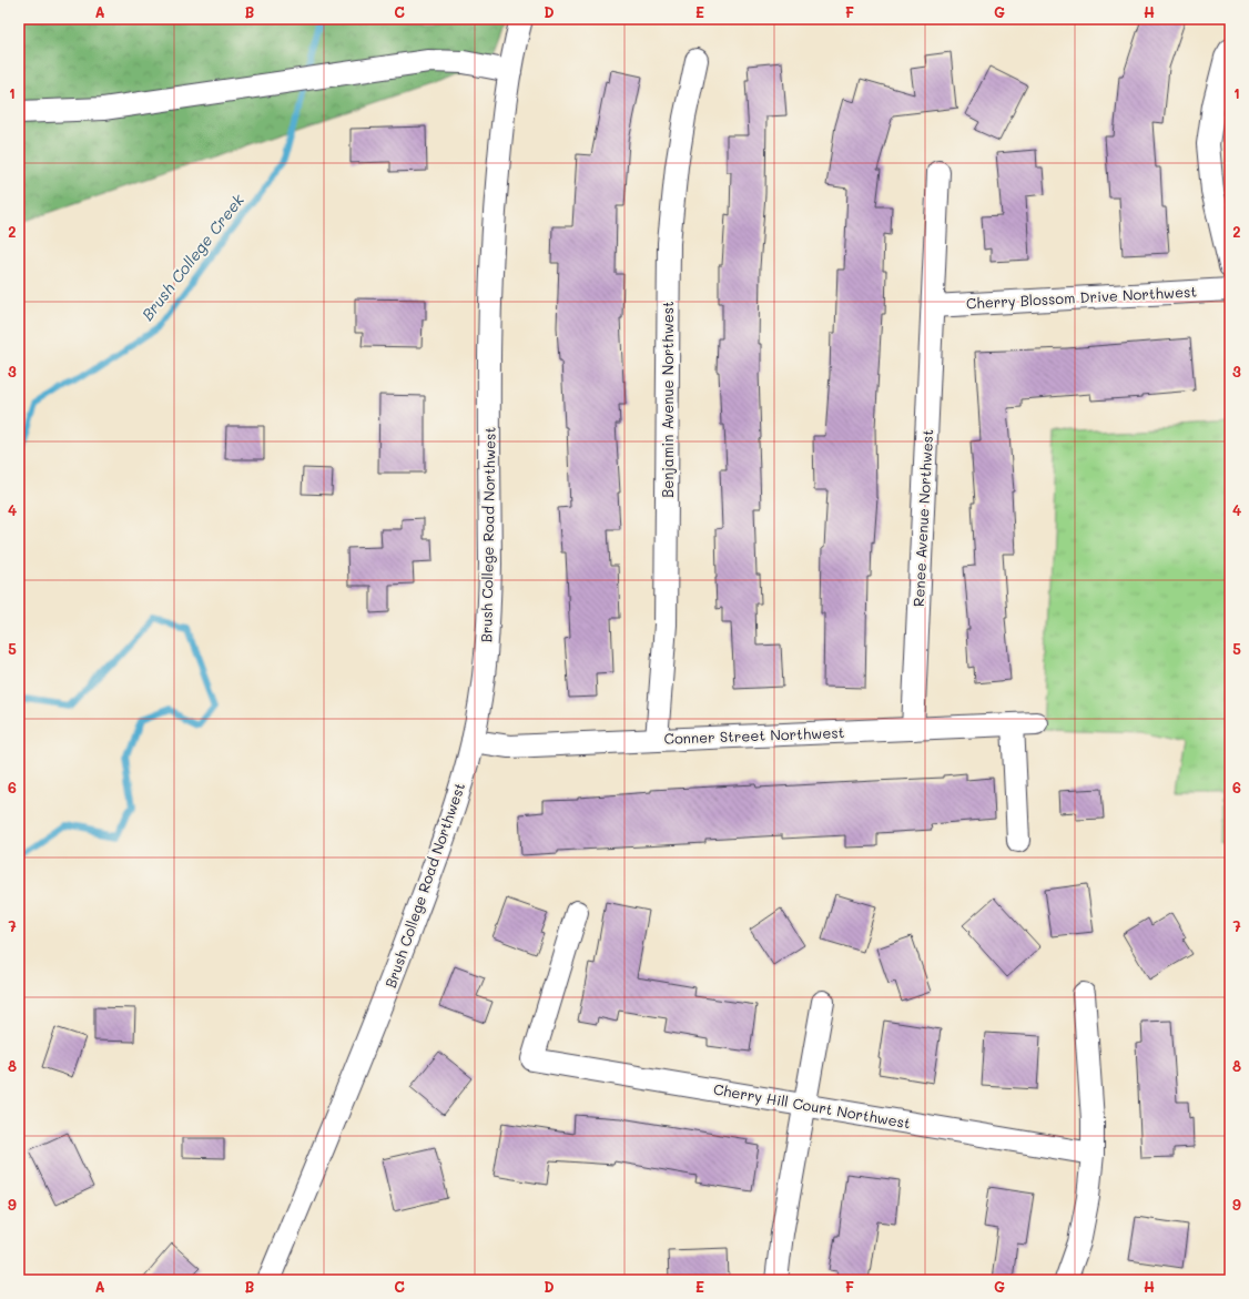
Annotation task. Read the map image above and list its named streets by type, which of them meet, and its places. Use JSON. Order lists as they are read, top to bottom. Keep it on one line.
{"streets":{"street":["Cherry Blossom Drive Northwest","Benjamin Avenue Northwest","Renee Avenue Northwest","Brush College Road Northwest","Conner Street Northwest","Cherry Hill Court Northwest"]},"crossings":[["Cherry Blossom Drive Northwest","Renee Avenue Northwest"],["Benjamin Avenue Northwest","Conner Street Northwest"],["Renee Avenue Northwest","Conner Street Northwest"],["Brush College Road Northwest","Conner Street Northwest"]],"water":["Brush College Creek"],"grid":{"columns":["A","B","C","D","E","F","G","H"],"rows":["1","2","3","4","5","6","7","8","9"]}}
